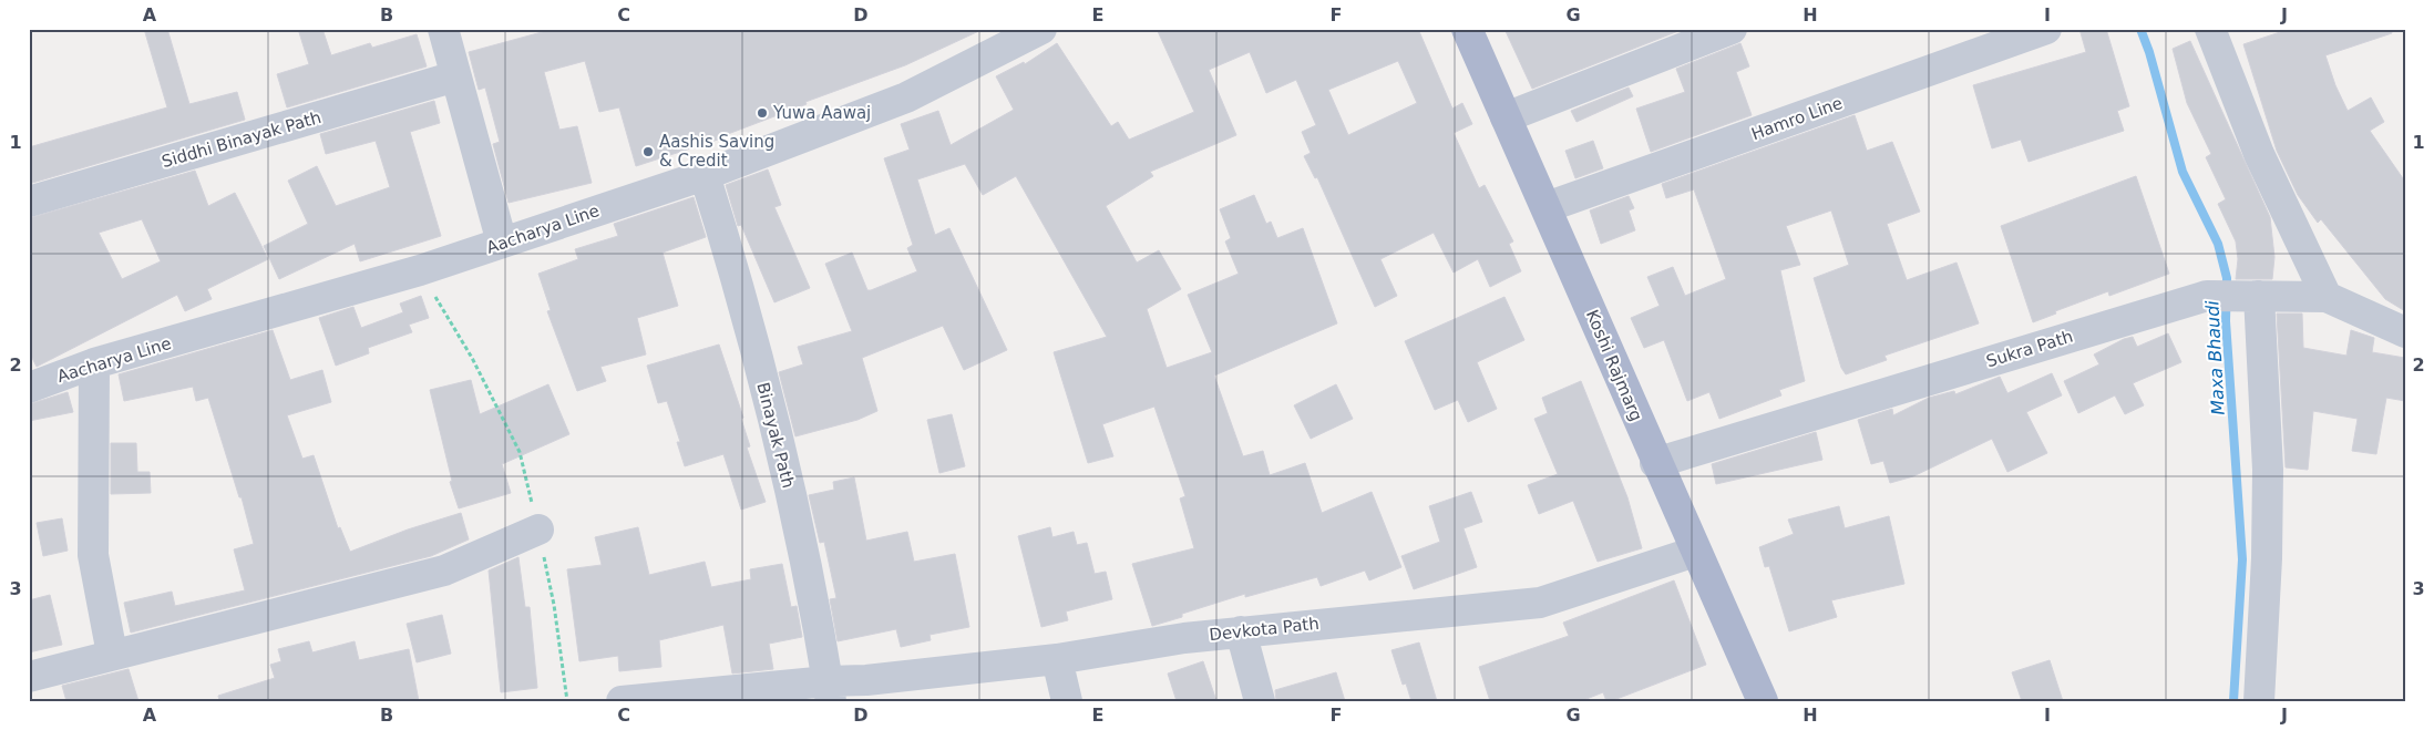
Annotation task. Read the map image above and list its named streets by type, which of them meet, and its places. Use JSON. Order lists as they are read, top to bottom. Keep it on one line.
{"streets":{"main road":["Koshi Rajmarg"],"street":["Hamro Line","Siddhi Binayak Path","Aacharya Line","Sukra Path","Binayak Path","Devkota Path"]},"crossings":[["Hamro Line","Koshi Rajmarg"],["Aacharya Line","Binayak Path"],["Sukra Path","Koshi Rajmarg"],["Koshi Rajmarg","Devkota Path"],["Binayak Path","Devkota Path"]],"water":["Maxa Bhaudi"],"places":["Yuwa Aawaj","Aashis Saving & Credit"],"grid":{"columns":["A","B","C","D","E","F","G","H","I","J"],"rows":["1","2","3"]}}
